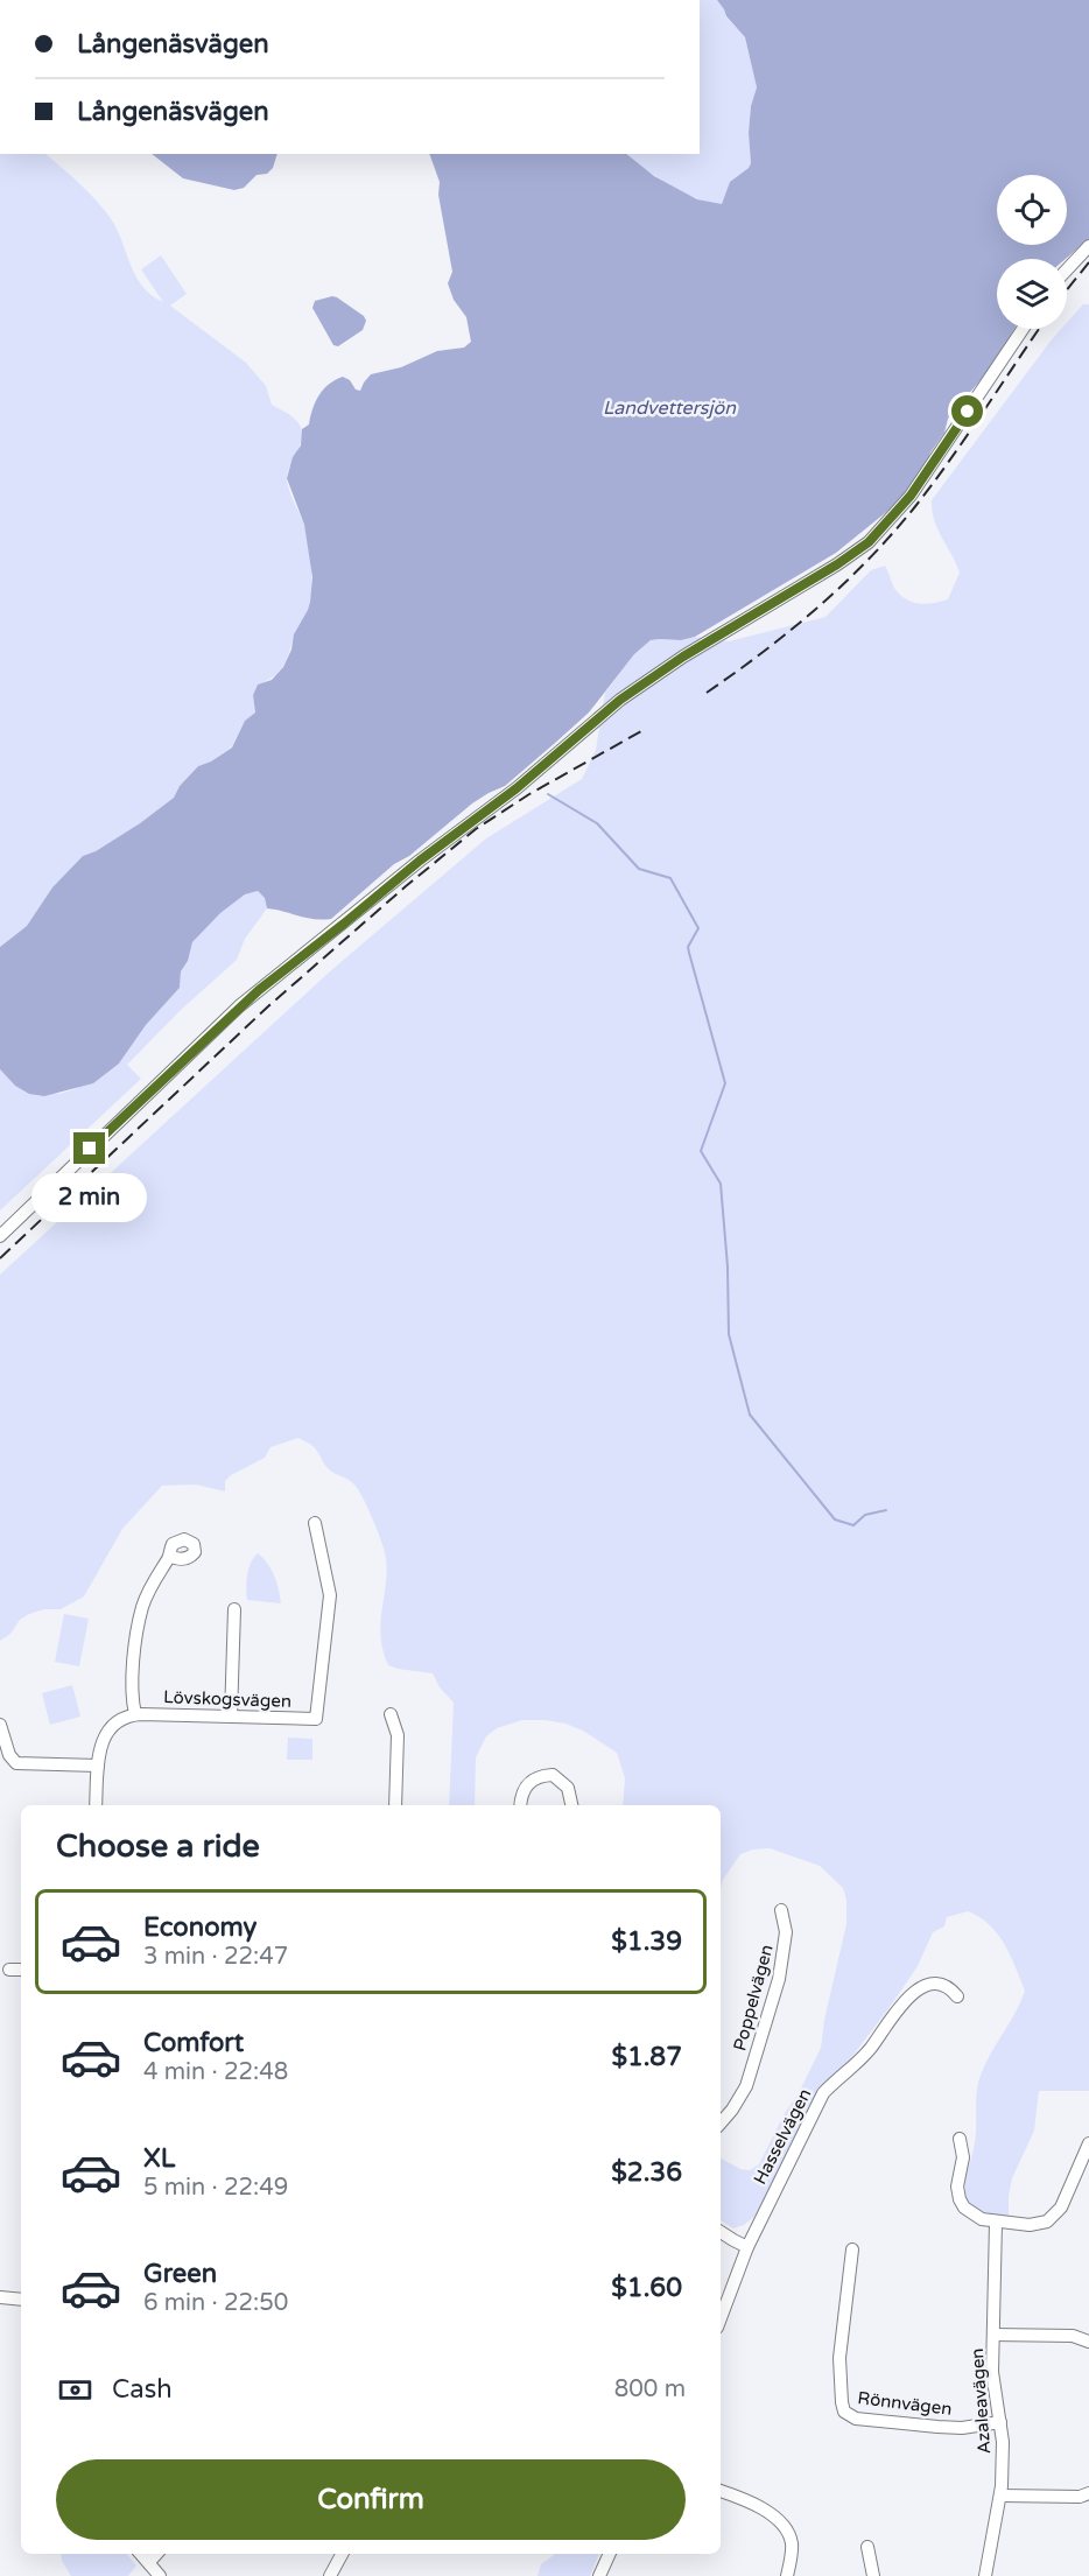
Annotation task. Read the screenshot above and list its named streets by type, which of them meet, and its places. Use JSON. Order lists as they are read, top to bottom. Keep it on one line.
{"streets":{"street":["Lövskogsvägen","Poppelvägen","Hasselvägen","Azaleavägen","Rönnvägen"]},"crossings":[["Azaleavägen","Rönnvägen"]],"water":["Landvettersjön"],"page":{"banner":["Långenäsvägen","Långenäsvägen"],"bubble":"2 min","heading":"Choose a ride","list":[{"name":"Economy","note":"3 min · 22:47","value":"$1.39"},{"name":"Comfort","note":"4 min · 22:48","value":"$1.87"},{"name":"XL","note":"5 min · 22:49","value":"$2.36"},{"name":"Green","note":"6 min · 22:50","value":"$1.60"}],"pay":["Cash","800 m"],"buttons":"Confirm"}}
